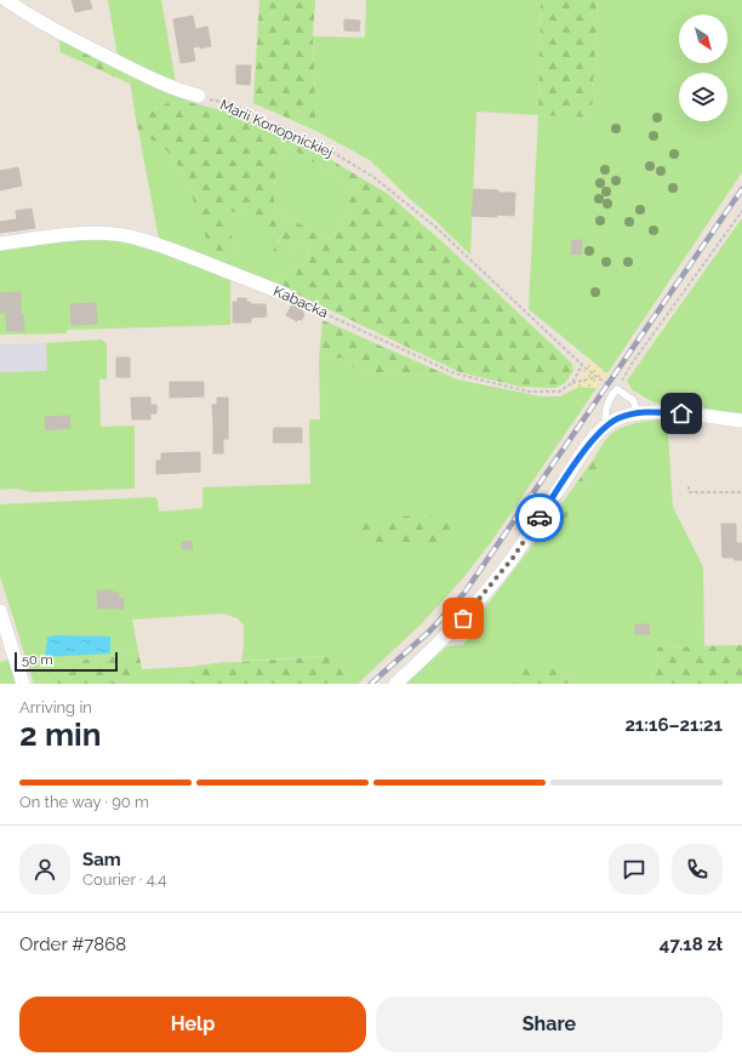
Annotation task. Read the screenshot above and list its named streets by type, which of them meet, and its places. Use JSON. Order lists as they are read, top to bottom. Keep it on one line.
{"streets":{"street":["Kabacka"],"path":["Marii Konopnickiej"]},"crossings":[["Marii Konopnickiej","Kabacka"]],"scale_bar":"50 m","north":"bottom right","page":{"scale":"50 m","heading":["2 min","Arriving in","21:16–21:21"],"panel":["Sam","Courier · 4.4","Order #7868","47.18 zł"],"bar":"On the way · 90 m","buttons":["Help","Share"]}}
